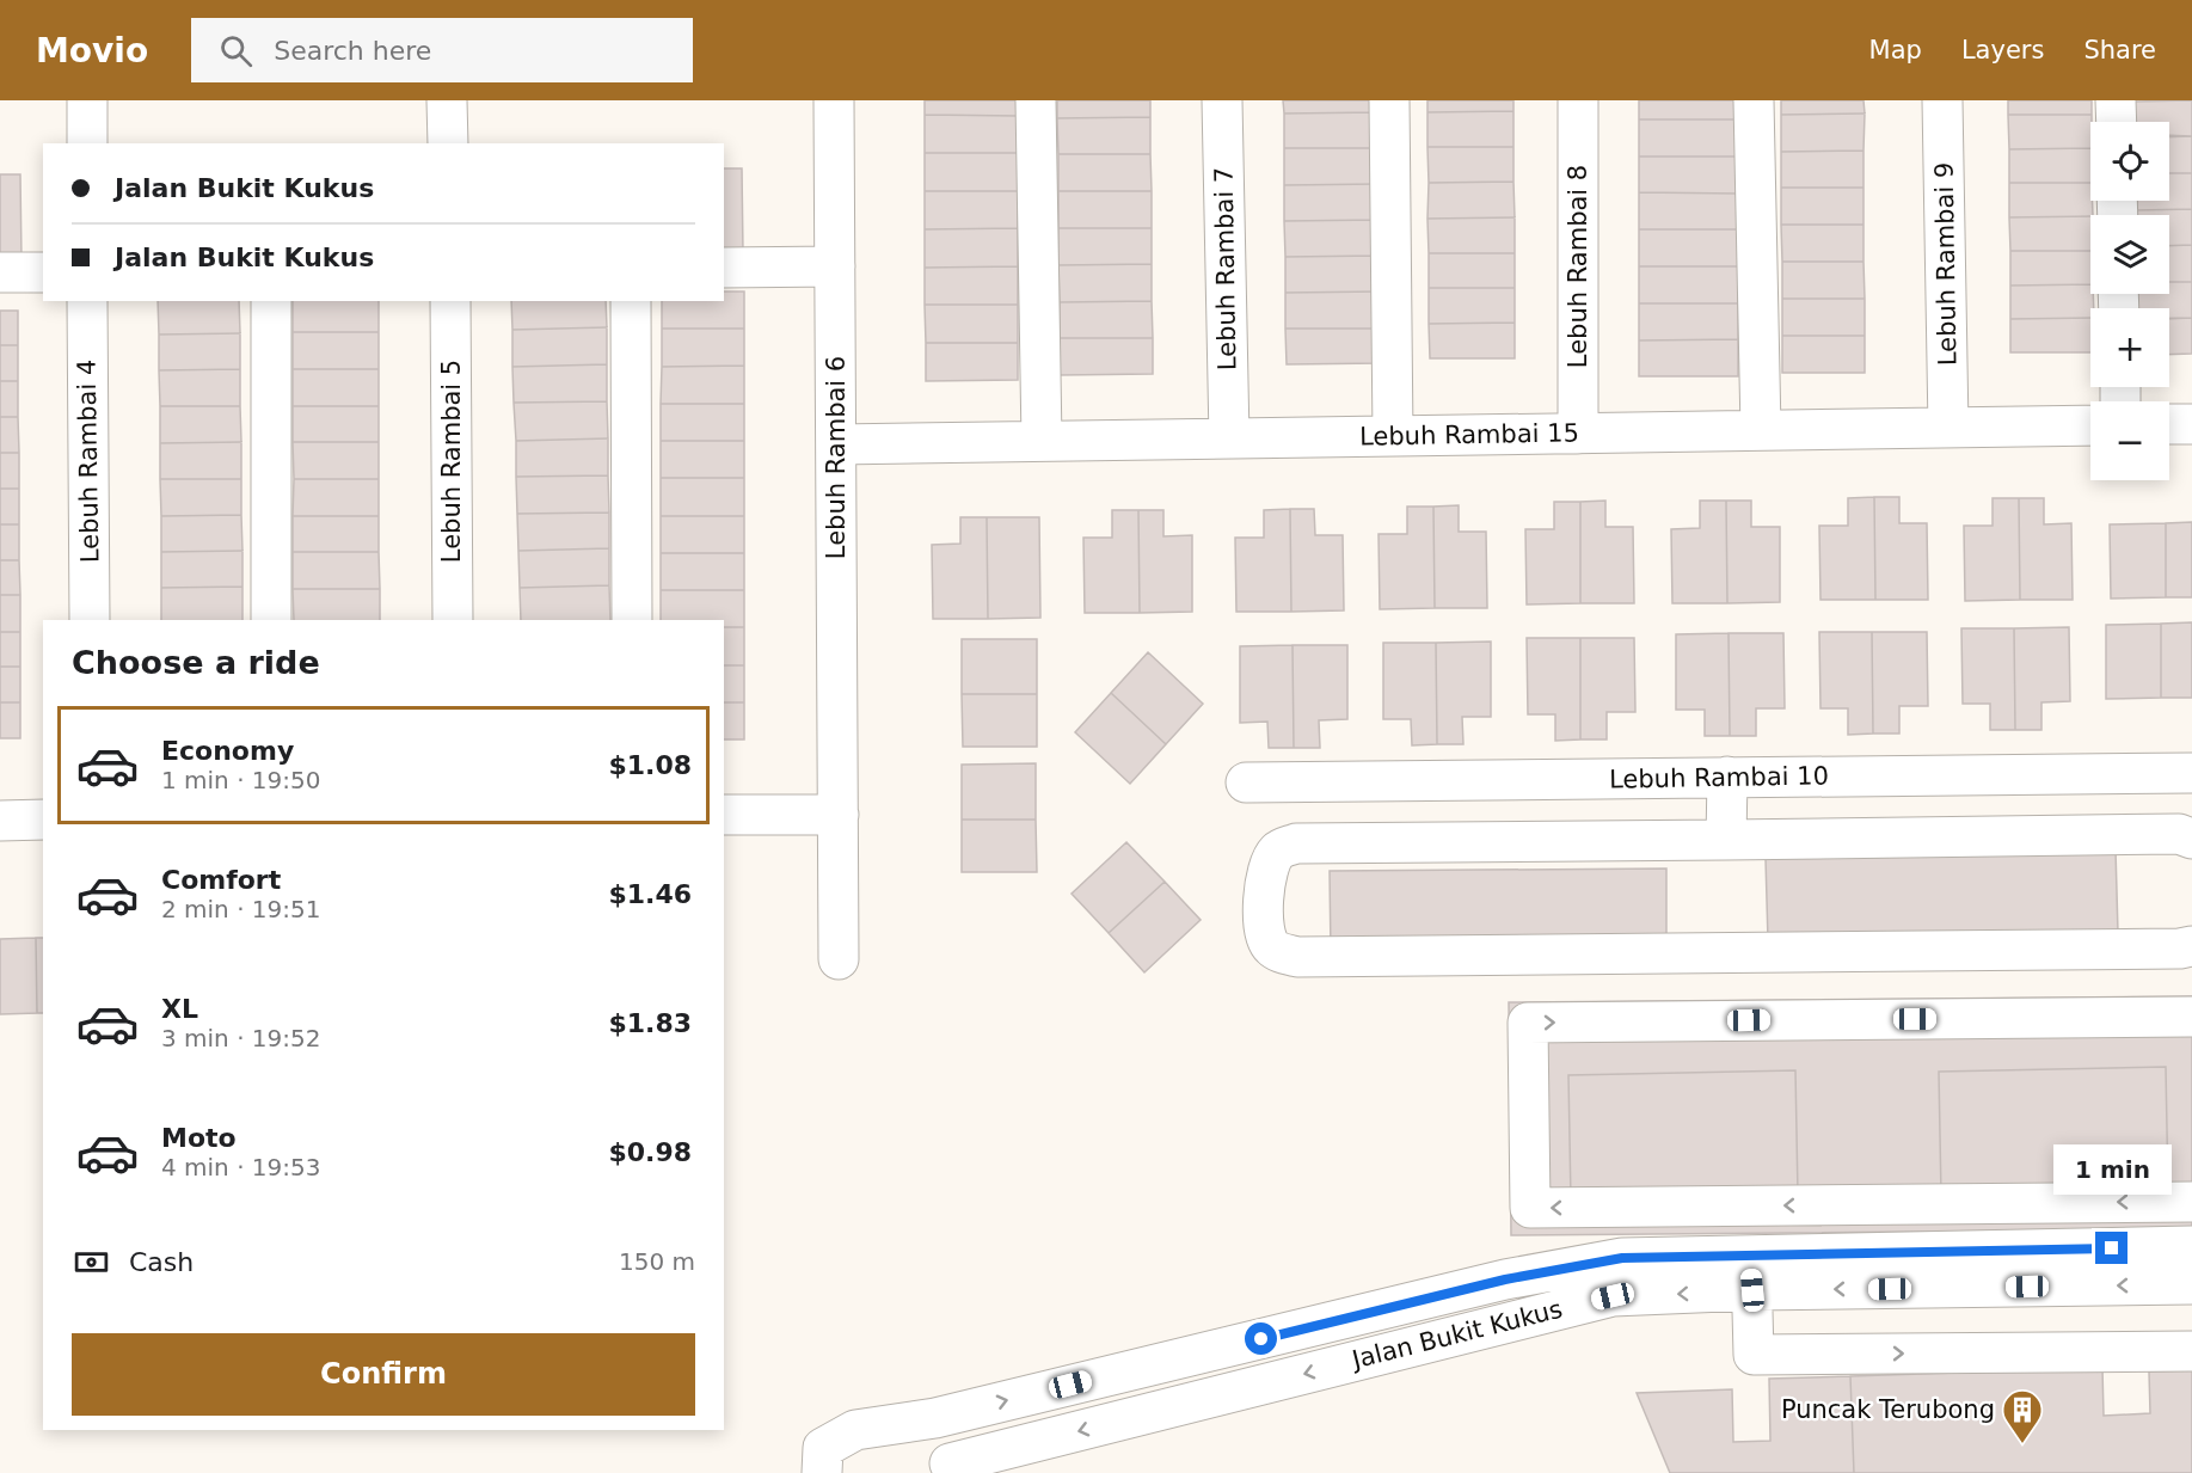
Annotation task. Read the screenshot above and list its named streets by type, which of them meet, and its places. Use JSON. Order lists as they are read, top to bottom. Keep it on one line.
{"streets":{"street":["Lebuh Rambai 9","Lebuh Rambai 8","Lebuh Rambai 7","Lebuh Rambai 15","Lebuh Rambai 6","Lebuh Rambai 4","Lebuh Rambai 5","Lebuh Rambai 10","Jalan Bukit Kukus"]},"crossings":[["Lebuh Rambai 9","Lebuh Rambai 15"],["Lebuh Rambai 8","Lebuh Rambai 15"],["Lebuh Rambai 7","Lebuh Rambai 15"],["Lebuh Rambai 15","Lebuh Rambai 6"]],"places":{"building":["Puncak Terubong"]},"page":{"header":"Movio","search":"Search here","nav":["Map","Layers","Share"],"map_buttons":["+","−"],"banner":["Jalan Bukit Kukus","Jalan Bukit Kukus"],"heading":"Choose a ride","list":[{"name":"Economy","note":"1 min · 19:50","value":"$1.08"},{"name":"Comfort","note":"2 min · 19:51","value":"$1.46"},{"name":"XL","note":"3 min · 19:52","value":"$1.83"},{"name":"Moto","note":"4 min · 19:53","value":"$0.98"}],"bubble":"1 min","pay":["Cash","150 m"],"buttons":"Confirm"}}
